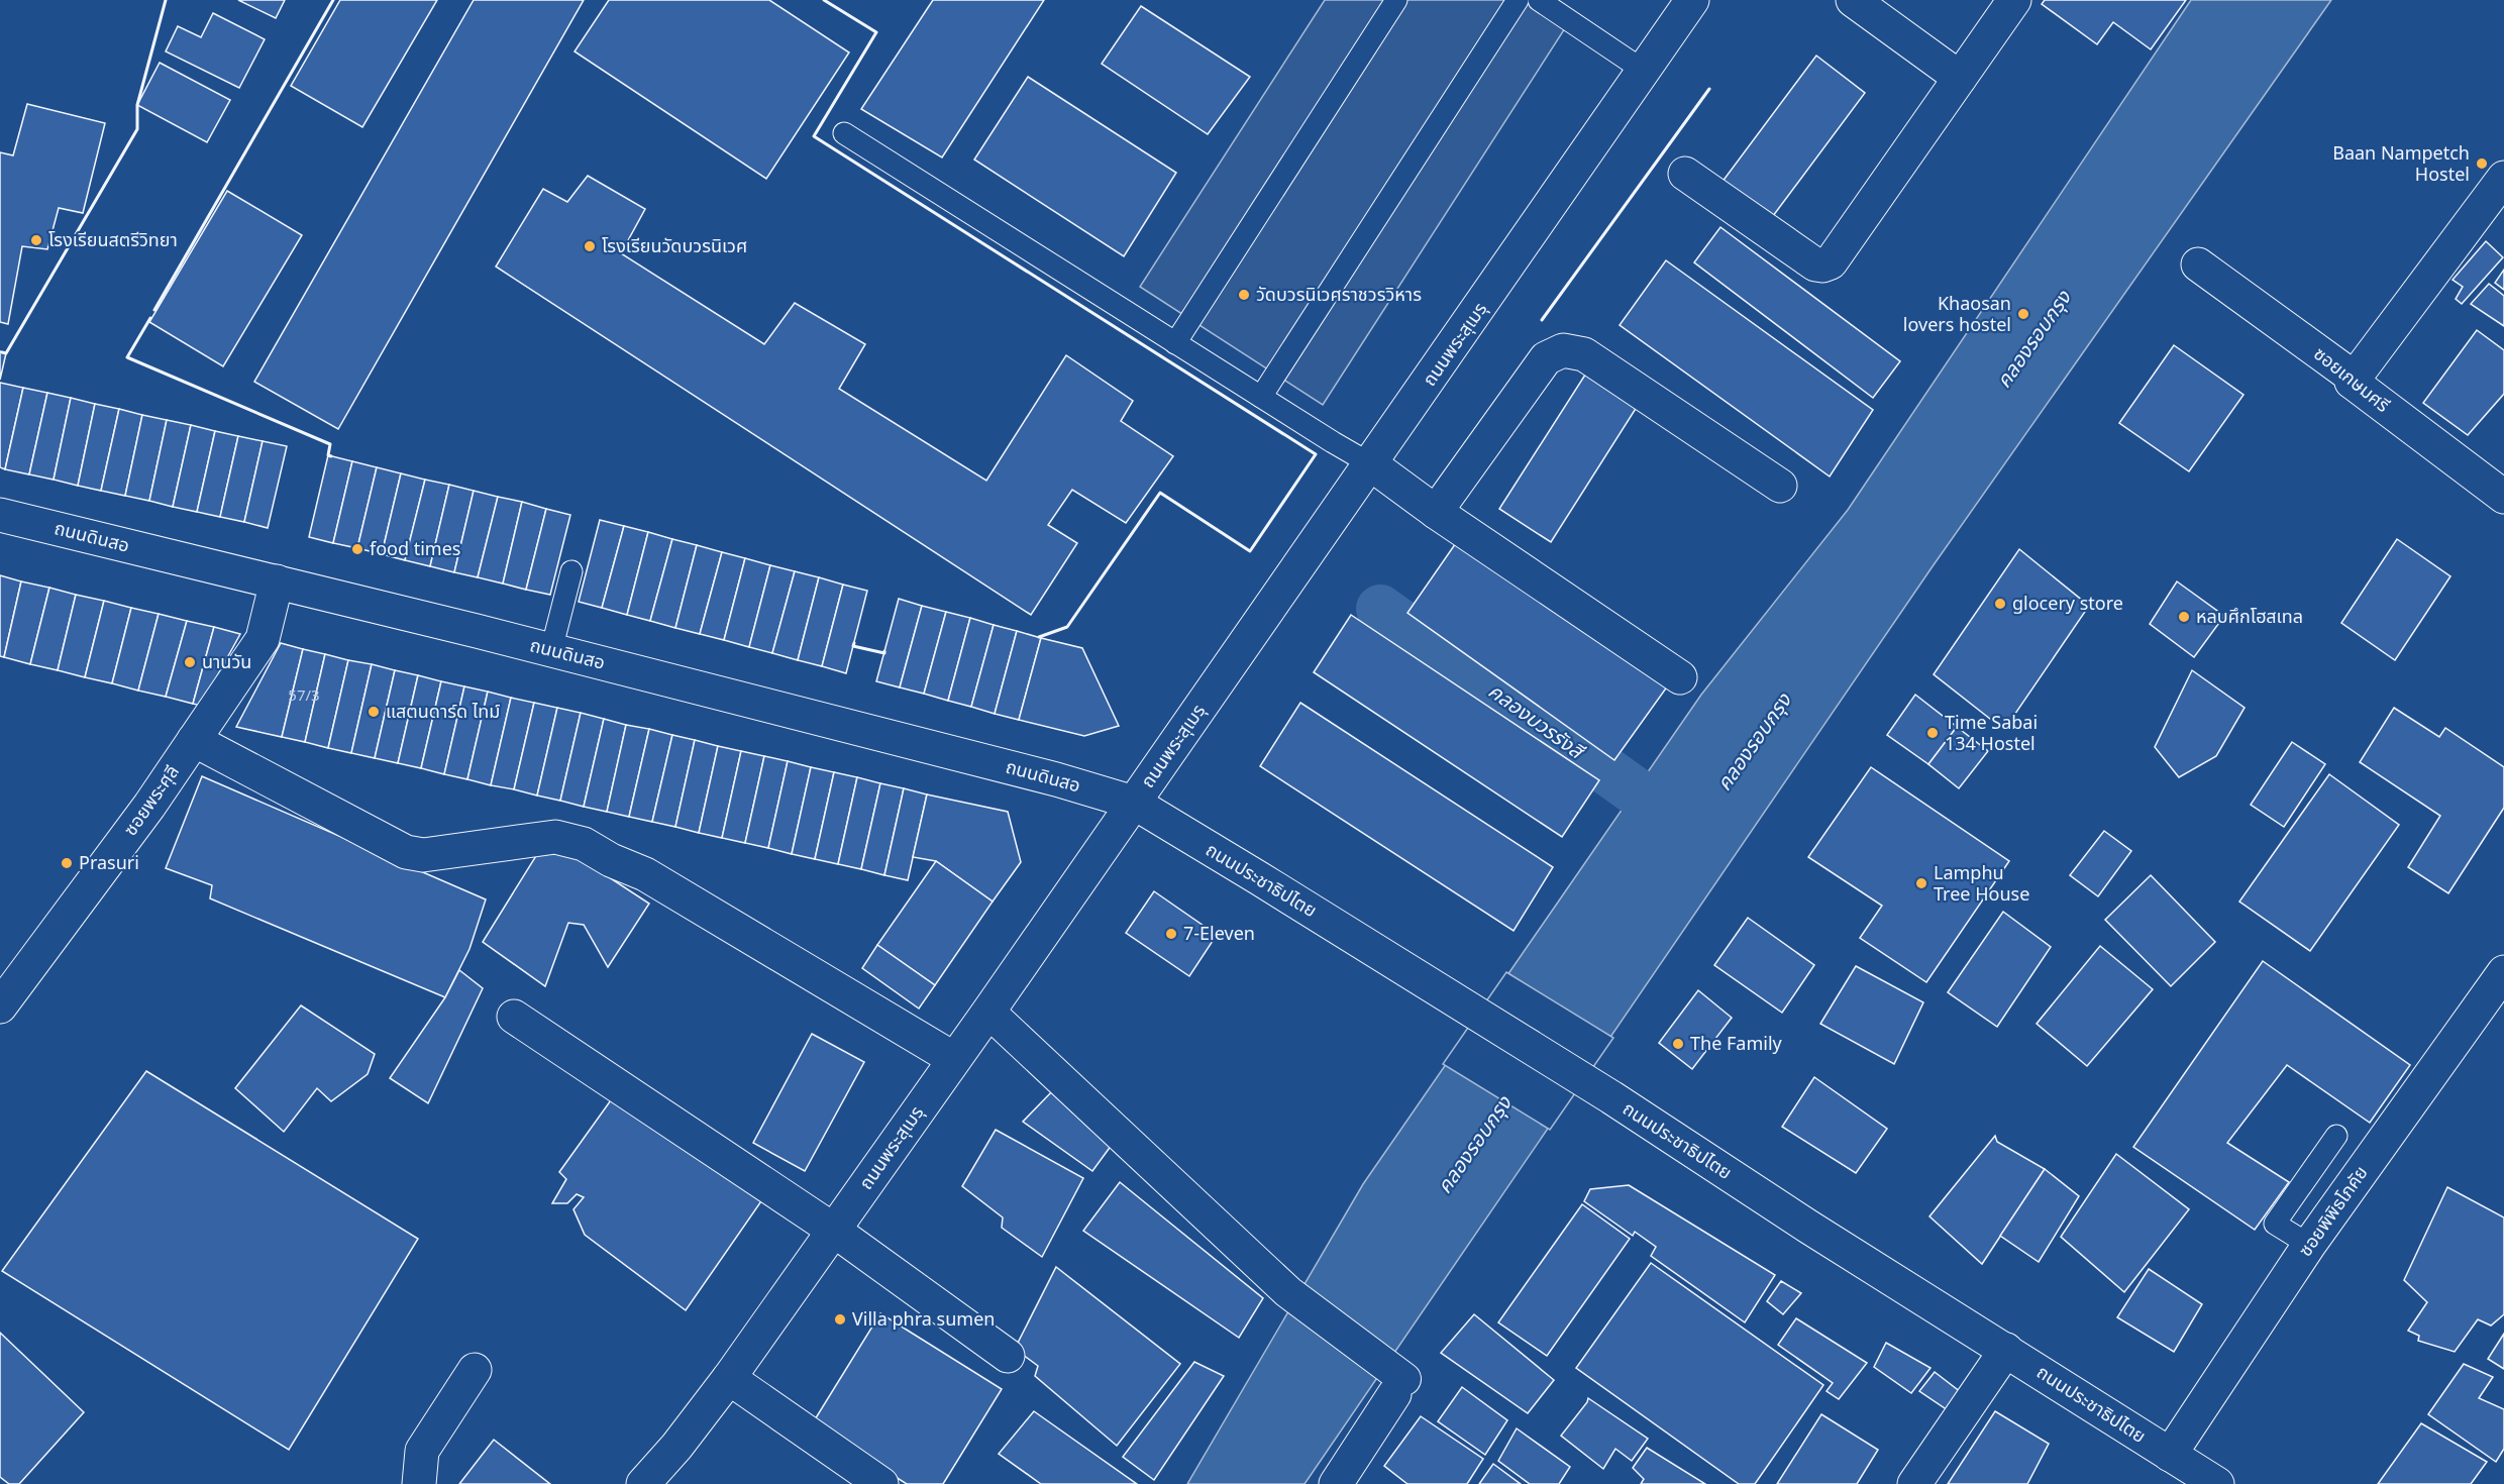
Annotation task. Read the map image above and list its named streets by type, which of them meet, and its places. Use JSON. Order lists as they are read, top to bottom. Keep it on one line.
{"streets":{"street":["ถนนพระสุเมรุ","ซอยเกษมศรี","ถนนดินสอ","ซอยพระศุลี","ถนนประชาธิปไตย","ซอยพิพิธโภคัย"]},"crossings":[["ถนนพระสุเมรุ","ถนนดินสอ"],["ถนนพระสุเมรุ","ถนนประชาธิปไตย"],["ถนนดินสอ","ซอยพระศุลี"],["ถนนดินสอ","ถนนประชาธิปไตย"],["ถนนประชาธิปไตย","ซอยพิพิธโภคัย"]],"water":["คลองรอบกรุง","คลองบวรรังสี"],"places":["Baan Nampetch Hostel","โรงเรียนสตรีวิทยา","โรงเรียนวัดบวรนิเวศ","วัดบวรนิเวศราชวรวิหาร","Khaosan lovers hostel","food times","glocery store","หลบศึกโฮสเทล","นานวัน","แสตนดาร์ด ไทม์","Time Sabai 134 Hostel","Prasuri","Lamphu Tree House","7-Eleven","The Family","Villa phra sumen"],"house_numbers":["57/3"]}
